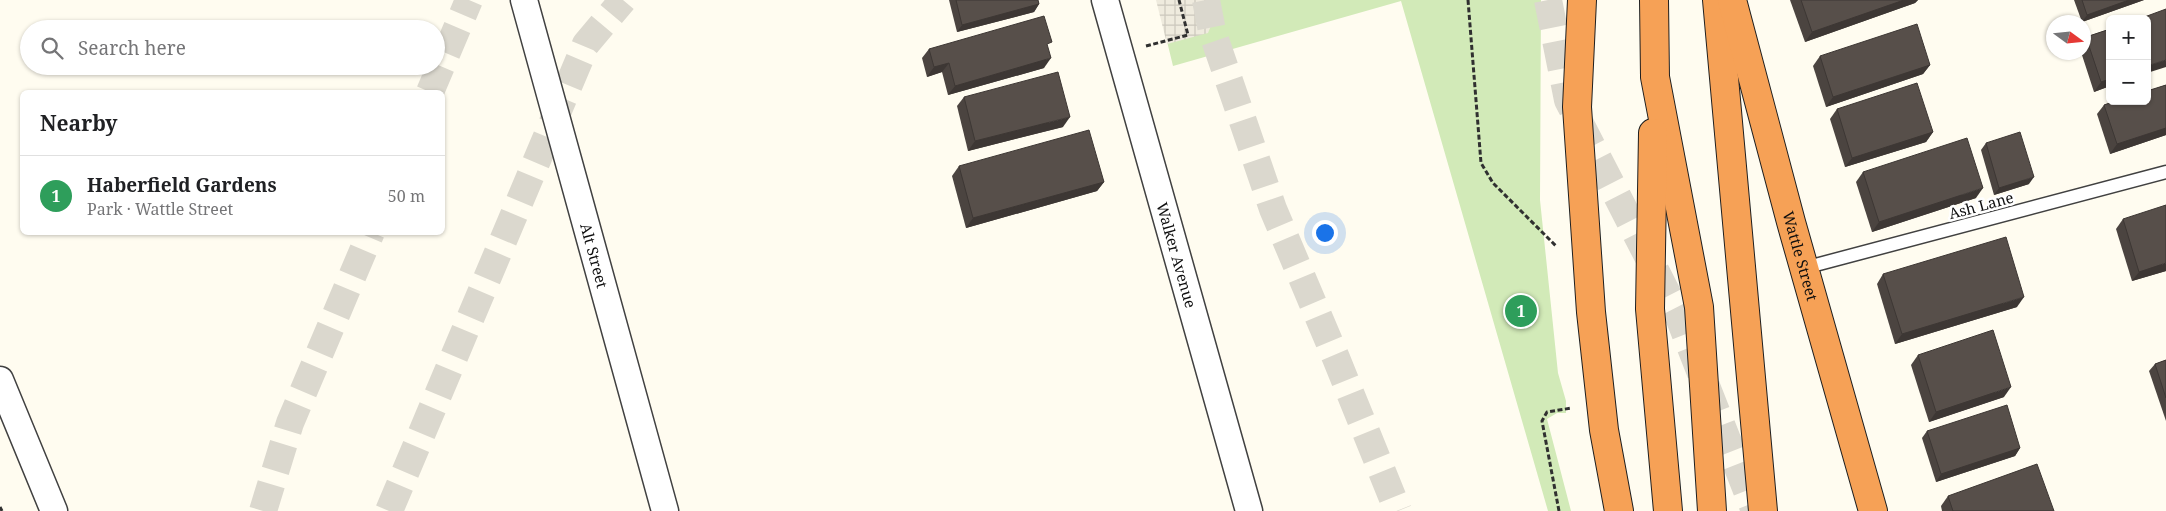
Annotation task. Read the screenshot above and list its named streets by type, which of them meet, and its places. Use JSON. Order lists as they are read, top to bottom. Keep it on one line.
{"streets":{"highway":["Wattle Street"],"street":["Walker Avenue","Alt Street"],"lane":["Ash Lane"]},"crossings":[["Ash Lane","Wattle Street"]],"north":"right","page":{"map_buttons":["+","−"],"search":"Search here","heading":"Nearby","list":[{"mark":"1","name":"Haberfield Gardens","note":"Park · Wattle Street","value":"50 m"}],"pins":"1"}}
